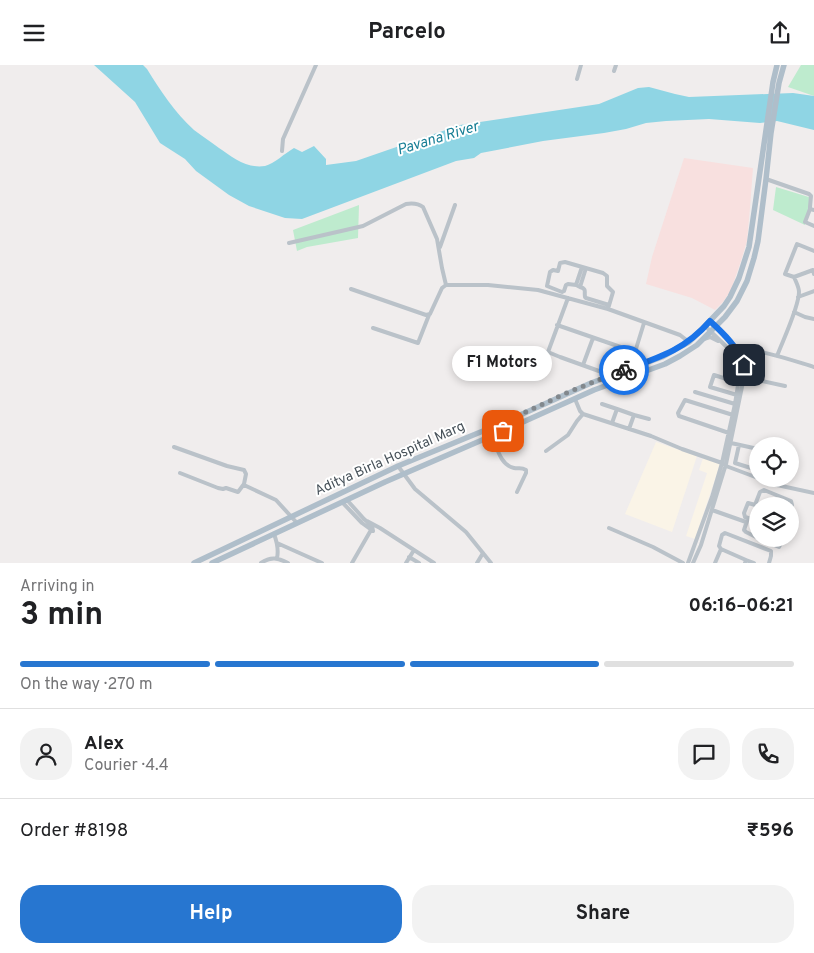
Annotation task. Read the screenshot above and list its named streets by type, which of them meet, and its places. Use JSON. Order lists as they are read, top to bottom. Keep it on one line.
{"streets":{"main road":["Aditya Birla Hospital Marg"]},"water":["Pavana River"],"places":["F1 Motors"],"page":{"header":"Parcelo","bubble":"F1 Motors","heading":["3 min","Arriving in","06:16–06:21"],"panel":["Alex","Courier · 4.4","Order #8198","₹596"],"bar":"On the way · 270 m","buttons":["Help","Share"]}}
